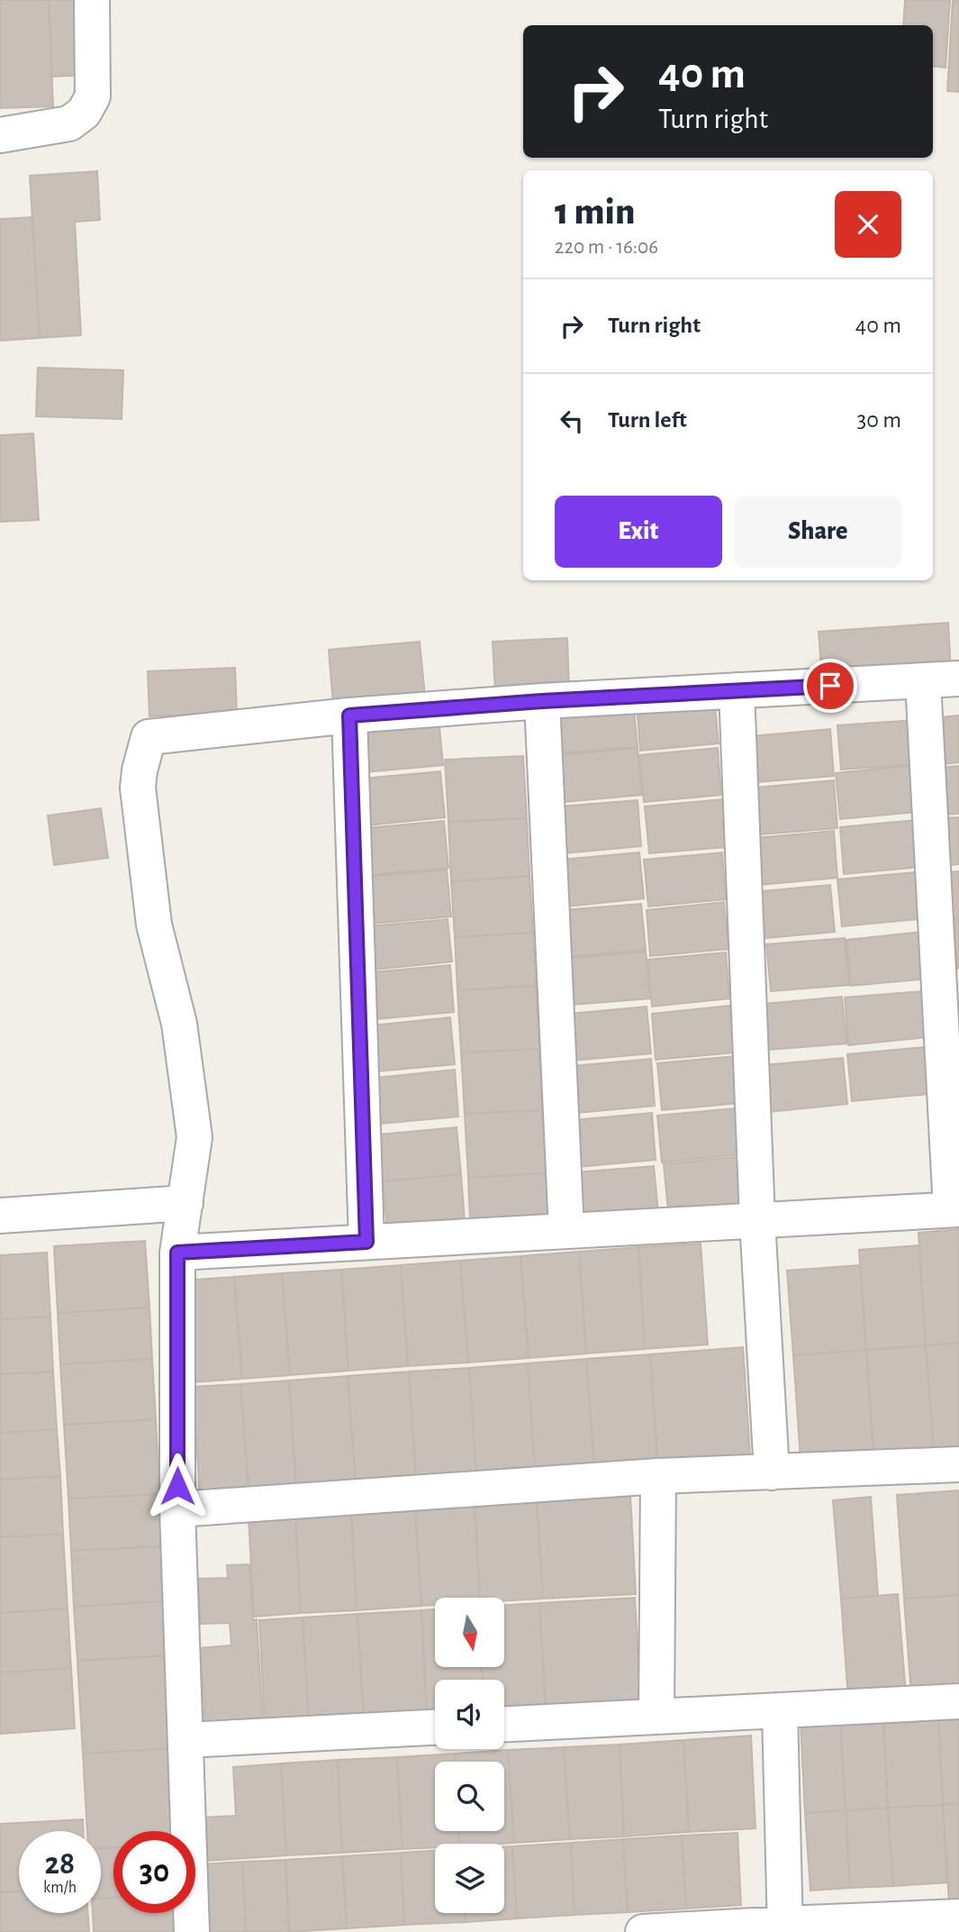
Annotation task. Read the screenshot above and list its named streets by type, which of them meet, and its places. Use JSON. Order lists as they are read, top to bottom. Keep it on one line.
{"north":"bottom","page":{"turn":["40 m","Turn right"],"heading":["1 min","220 m · 16:06"],"list":[{"name":"Turn right","value":"40 m"},{"name":"Turn left","value":"30 m"}],"buttons":["Exit","Share"],"speed":"28 km/h","limit":"30"}}
